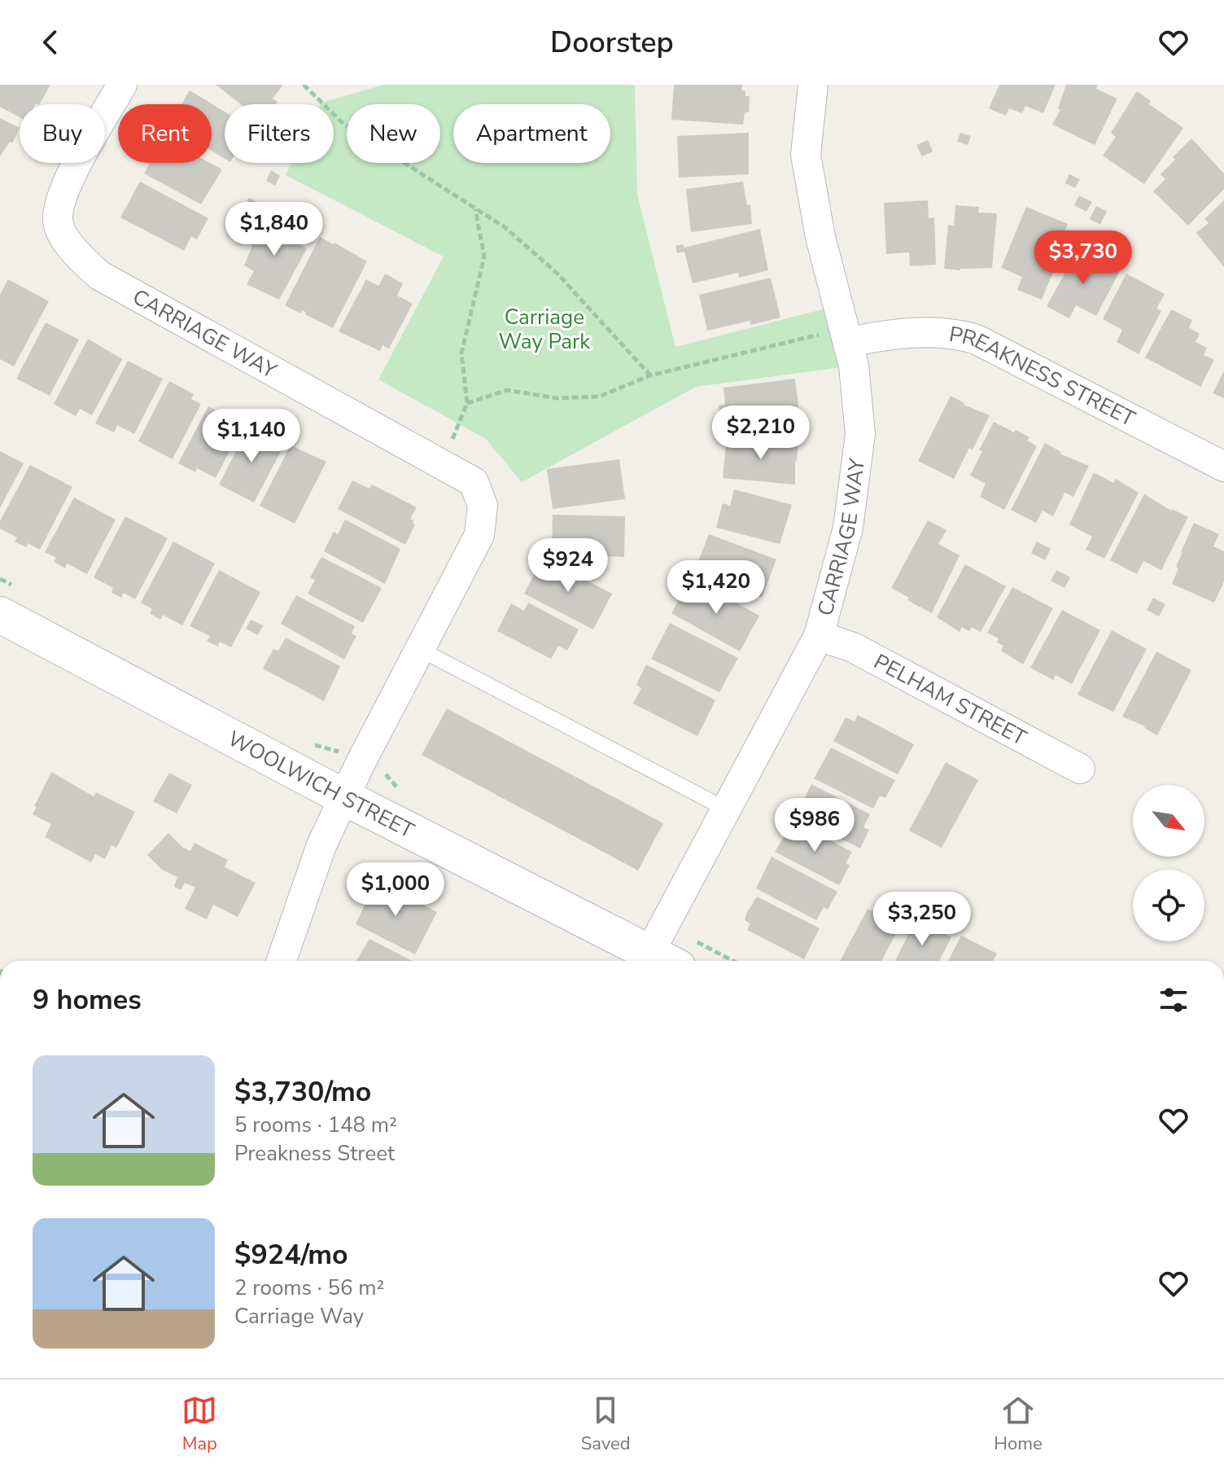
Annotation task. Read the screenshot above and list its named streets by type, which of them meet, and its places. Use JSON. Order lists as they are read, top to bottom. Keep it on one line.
{"streets":{"street":["CARRIAGE WAY","PREAKNESS STREET","PELHAM STREET","WOOLWICH STREET"]},"crossings":[["CARRIAGE WAY","PREAKNESS STREET"],["CARRIAGE WAY","PELHAM STREET"],["CARRIAGE WAY","WOOLWICH STREET"]],"parks":["Carriage Way Park"],"north":"bottom right","page":{"header":"Doorstep","chip":["Buy","Rent","Filters","New","Apartment"],"price":["$1,840","$3,730","$2,210","$1,140","$924","$1,420","$986","$1,000","$3,250"],"heading":"9 homes","list":[{"name":"$3,730/mo","note":"5 rooms · 148 m² · Preakness Street"},{"name":"$924/mo","note":"2 rooms · 56 m² · Carriage Way"}],"tabs":["Map","Saved","Home"]}}
